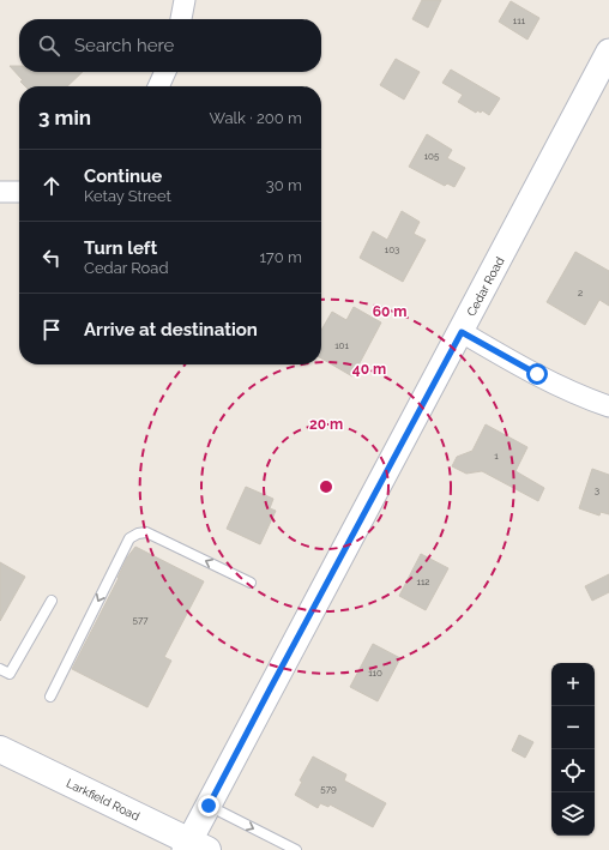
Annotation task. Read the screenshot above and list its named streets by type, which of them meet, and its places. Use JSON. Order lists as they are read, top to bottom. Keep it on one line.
{"streets":{"main road":["Larkfield Road"],"street":["Cedar Road"]},"crossings":[["Cedar Road","Larkfield Road"]],"house_numbers":["111","105","103","2","101","1","3","112","577","110","579"],"page":{"search":"Search here","heading":["3 min","Walk · 200 m"],"list":[["Continue","Ketay Street","30 m"],["Turn left","Cedar Road","170 m"],"Arrive at destination"],"map_buttons":["+","−"]},"rings":["60 m","40 m","20 m"]}
